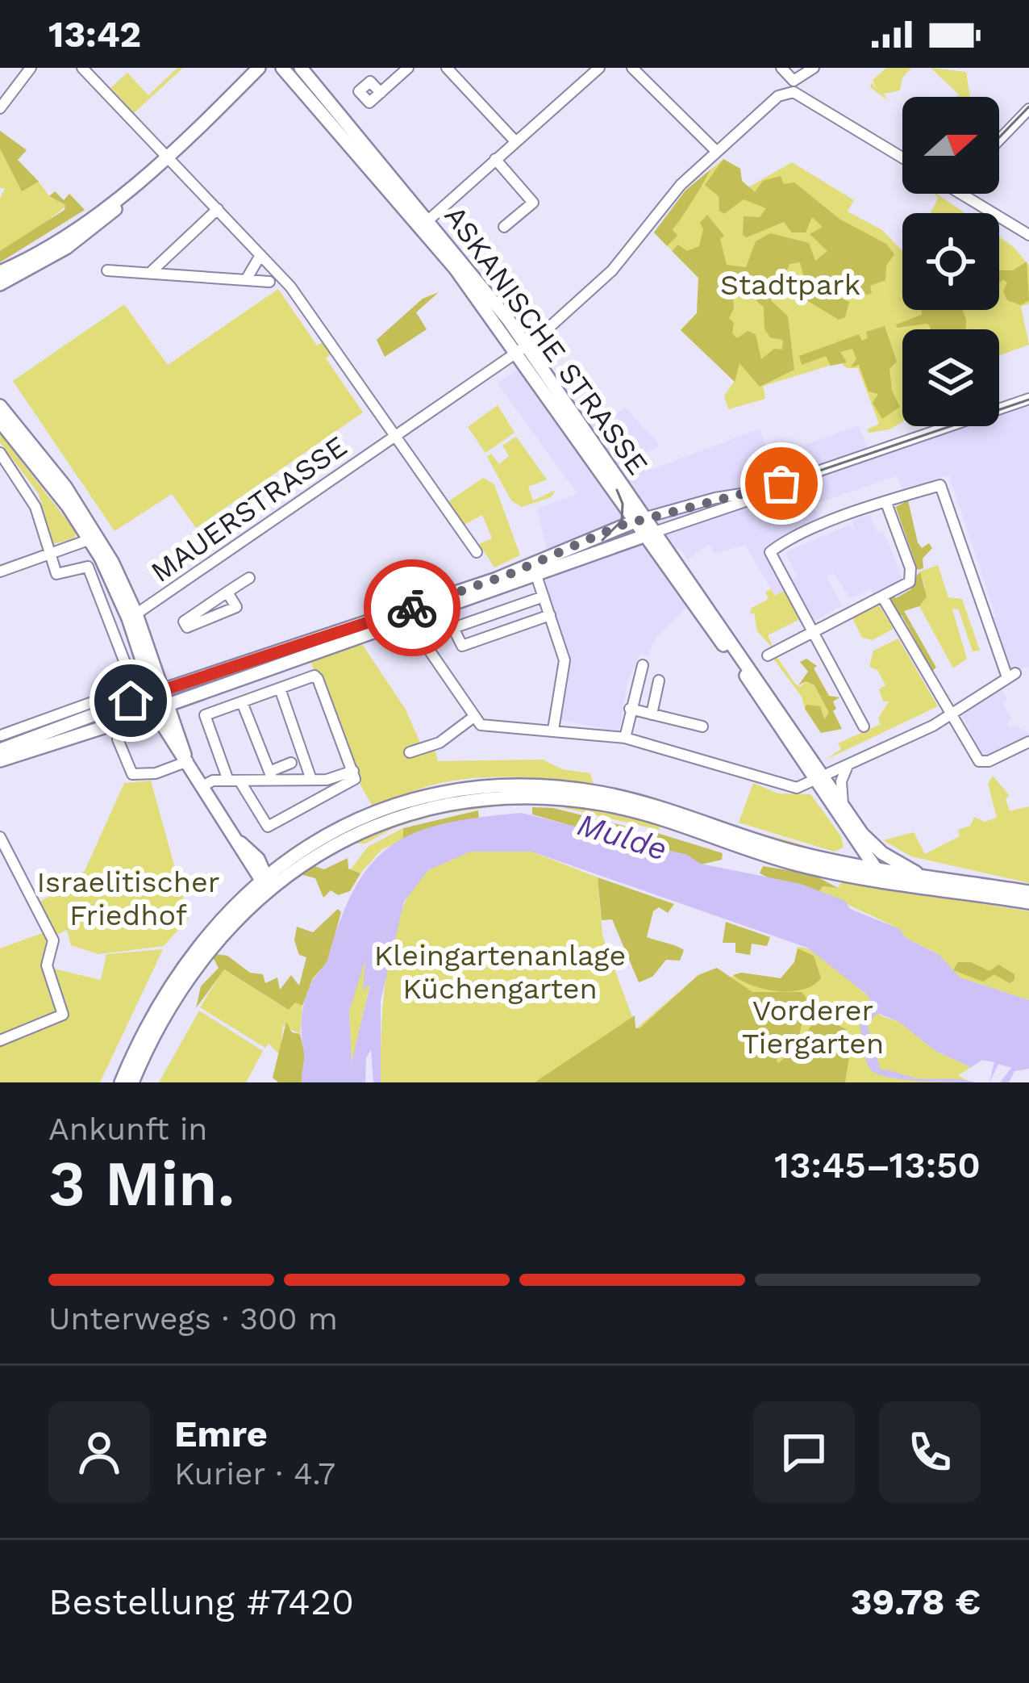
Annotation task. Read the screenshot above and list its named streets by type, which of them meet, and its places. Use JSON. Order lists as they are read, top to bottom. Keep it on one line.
{"streets":{"main road":["ASKANISCHE STRASSE"],"street":["MAUERSTRASSE"]},"crossings":[["ASKANISCHE STRASSE","MAUERSTRASSE"]],"water":["Mulde"],"parks":["Stadtpark","Israelitischer Friedhof","Kleingartenanlage Küchengarten","Vorderer Tiergarten"],"north":"right","page":{"status":"13:42","heading":["3 Min.","Ankunft in","13:45–13:50"],"panel":["Emre","Kurier · 4.7","Bestellung #7420","39.78 €"],"bar":"Unterwegs · 300 m"}}
